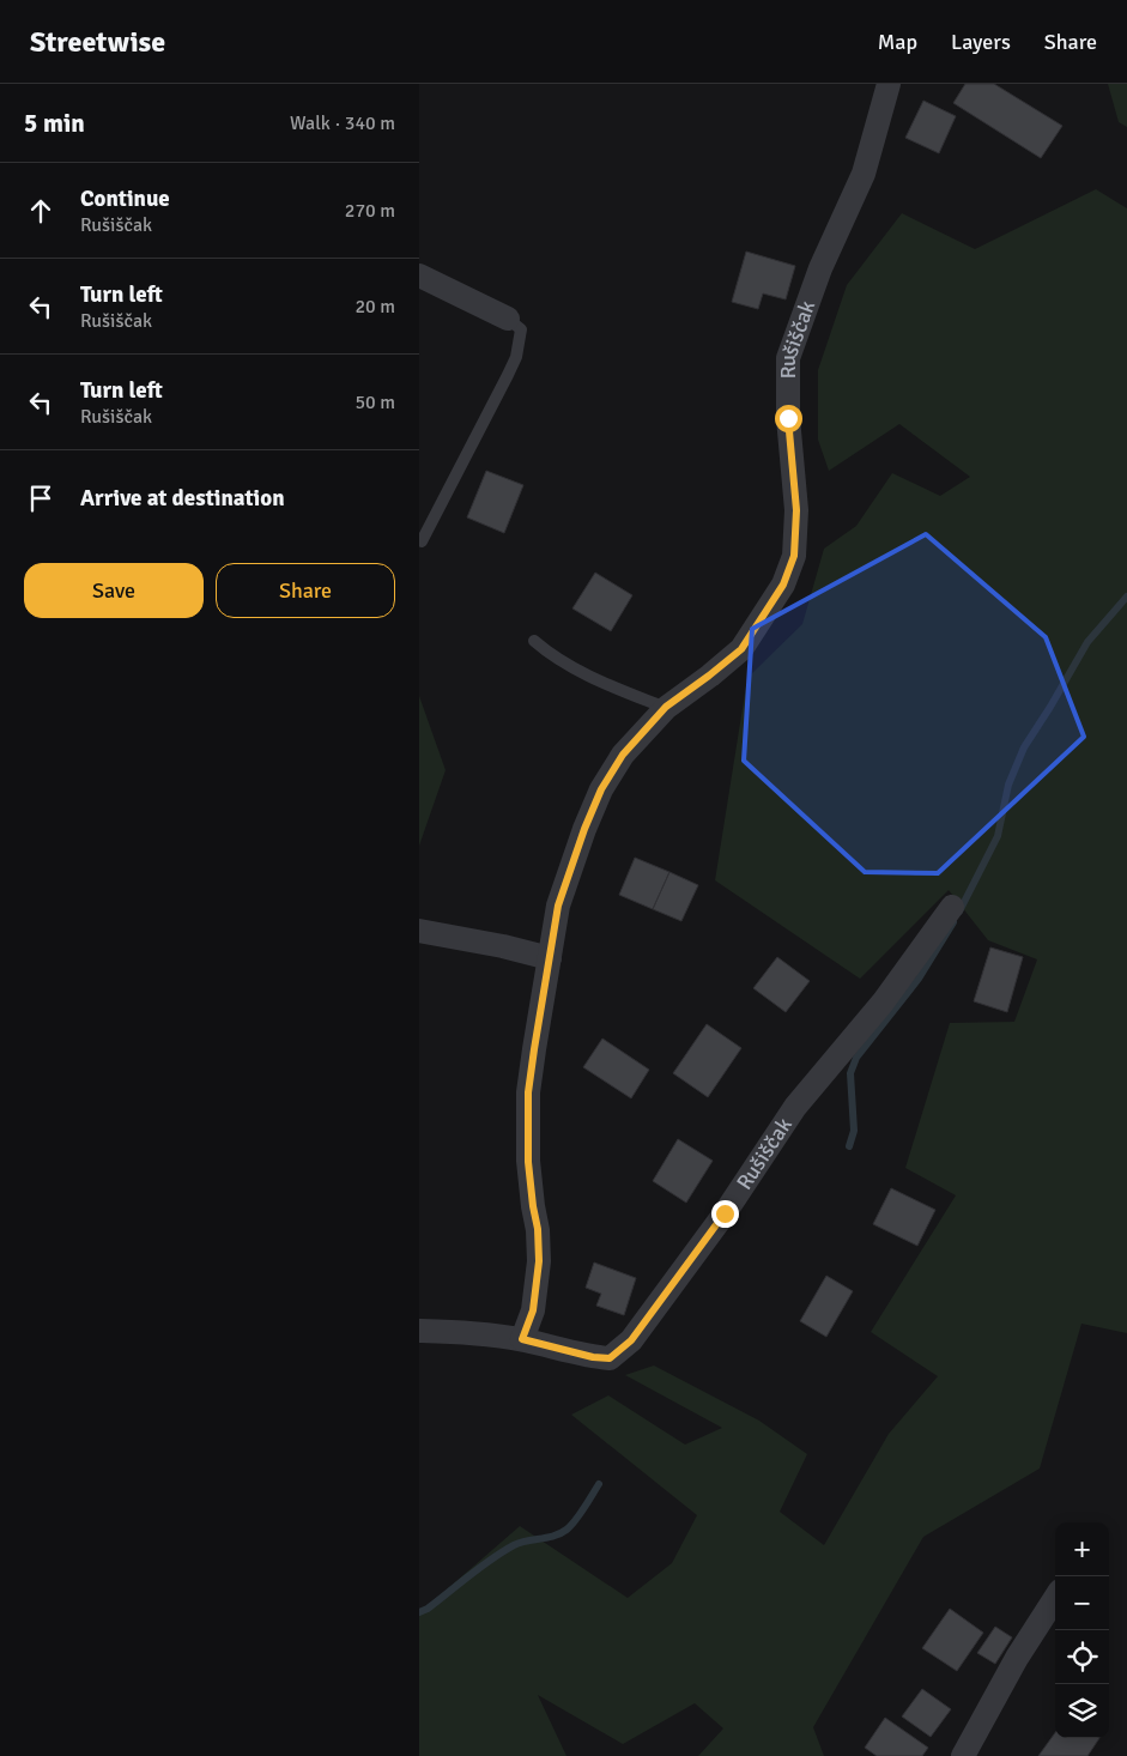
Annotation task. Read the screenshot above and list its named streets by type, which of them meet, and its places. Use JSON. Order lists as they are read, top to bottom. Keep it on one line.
{"streets":{"street":["Rušiščak"]},"page":{"header":"Streetwise","nav":["Map","Layers","Share"],"heading":["5 min","Walk · 340 m"],"list":[["Continue","Rušiščak","270 m"],["Turn left","Rušiščak","20 m"],["Turn left","Rušiščak","50 m"],"Arrive at destination"],"buttons":["Save","Share"],"map_buttons":["+","−"]}}
